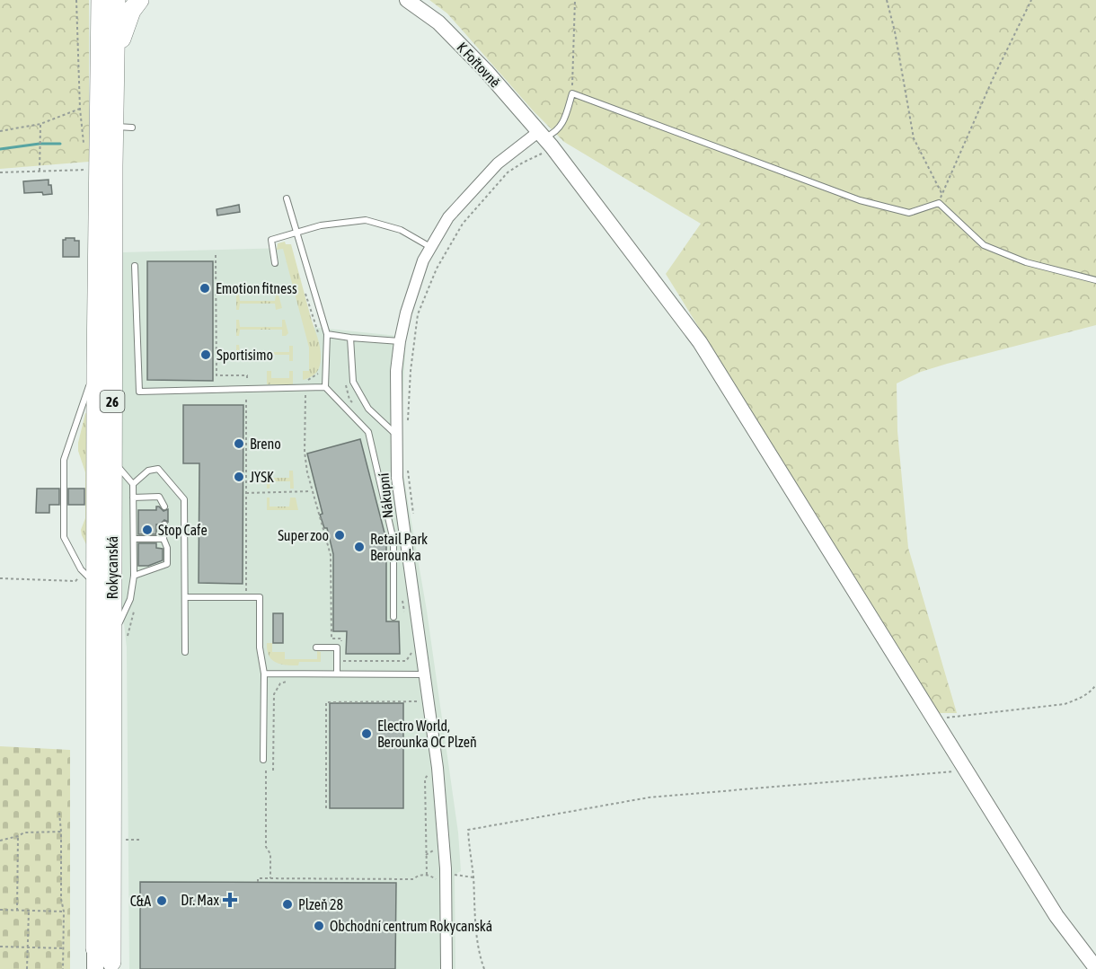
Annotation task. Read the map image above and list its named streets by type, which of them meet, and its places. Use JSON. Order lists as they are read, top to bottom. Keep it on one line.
{"streets":{"highway":["26","Rokycanská"],"street":["K Fořtovně","Nákupní"]},"crossings":[["K Fořtovně","Nákupní"],["26","Rokycanská"]],"places":{"other":["Emotion fitness","Sportisimo","Breno","JYSK","Stop Cafe","Super zoo","Retail Park Berounka","Electro World, Berounka OC Plzeň","C&A","Plzeň 28","Obchodní centrum Rokycanská"],"health":["Dr. Max"]}}
